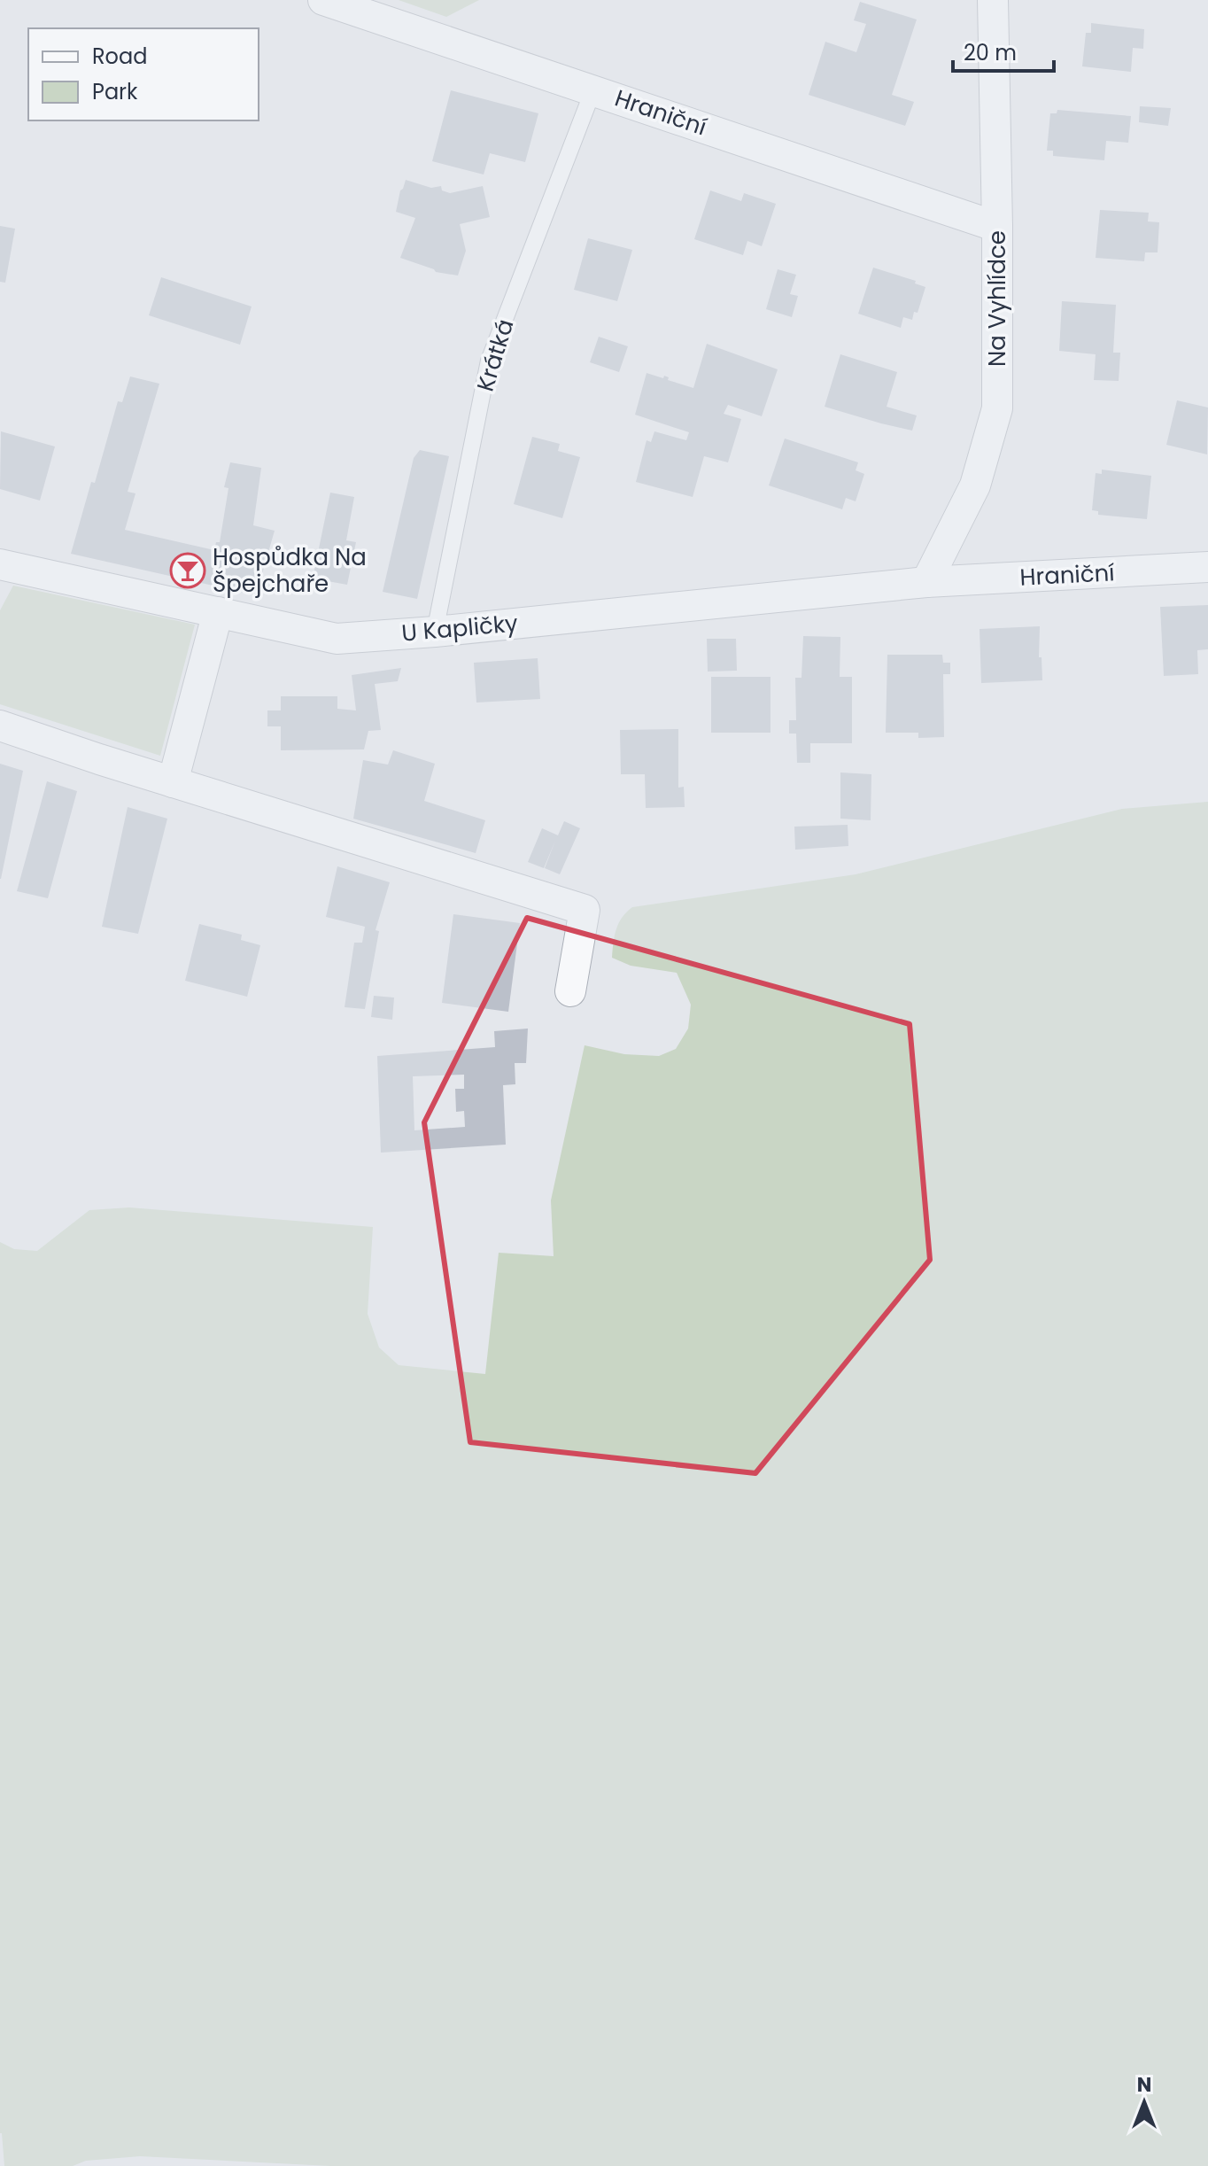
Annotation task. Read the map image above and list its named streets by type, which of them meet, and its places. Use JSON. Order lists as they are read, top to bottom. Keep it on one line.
{"streets":{"street":["Hraniční","Na Vyhlídce","U Kapličky"],"lane":["Krátká"]},"crossings":[["Hraniční","Na Vyhlídce"],["Hraniční","Krátká"],["Hraniční","U Kapličky"],["Na Vyhlídce","U Kapličky"],["Krátká","U Kapličky"]],"places":{"bar":["Hospůdka Na Špejchaře"]},"legend":["Road","Park"],"scale_bar":"20 m","north":"top"}
